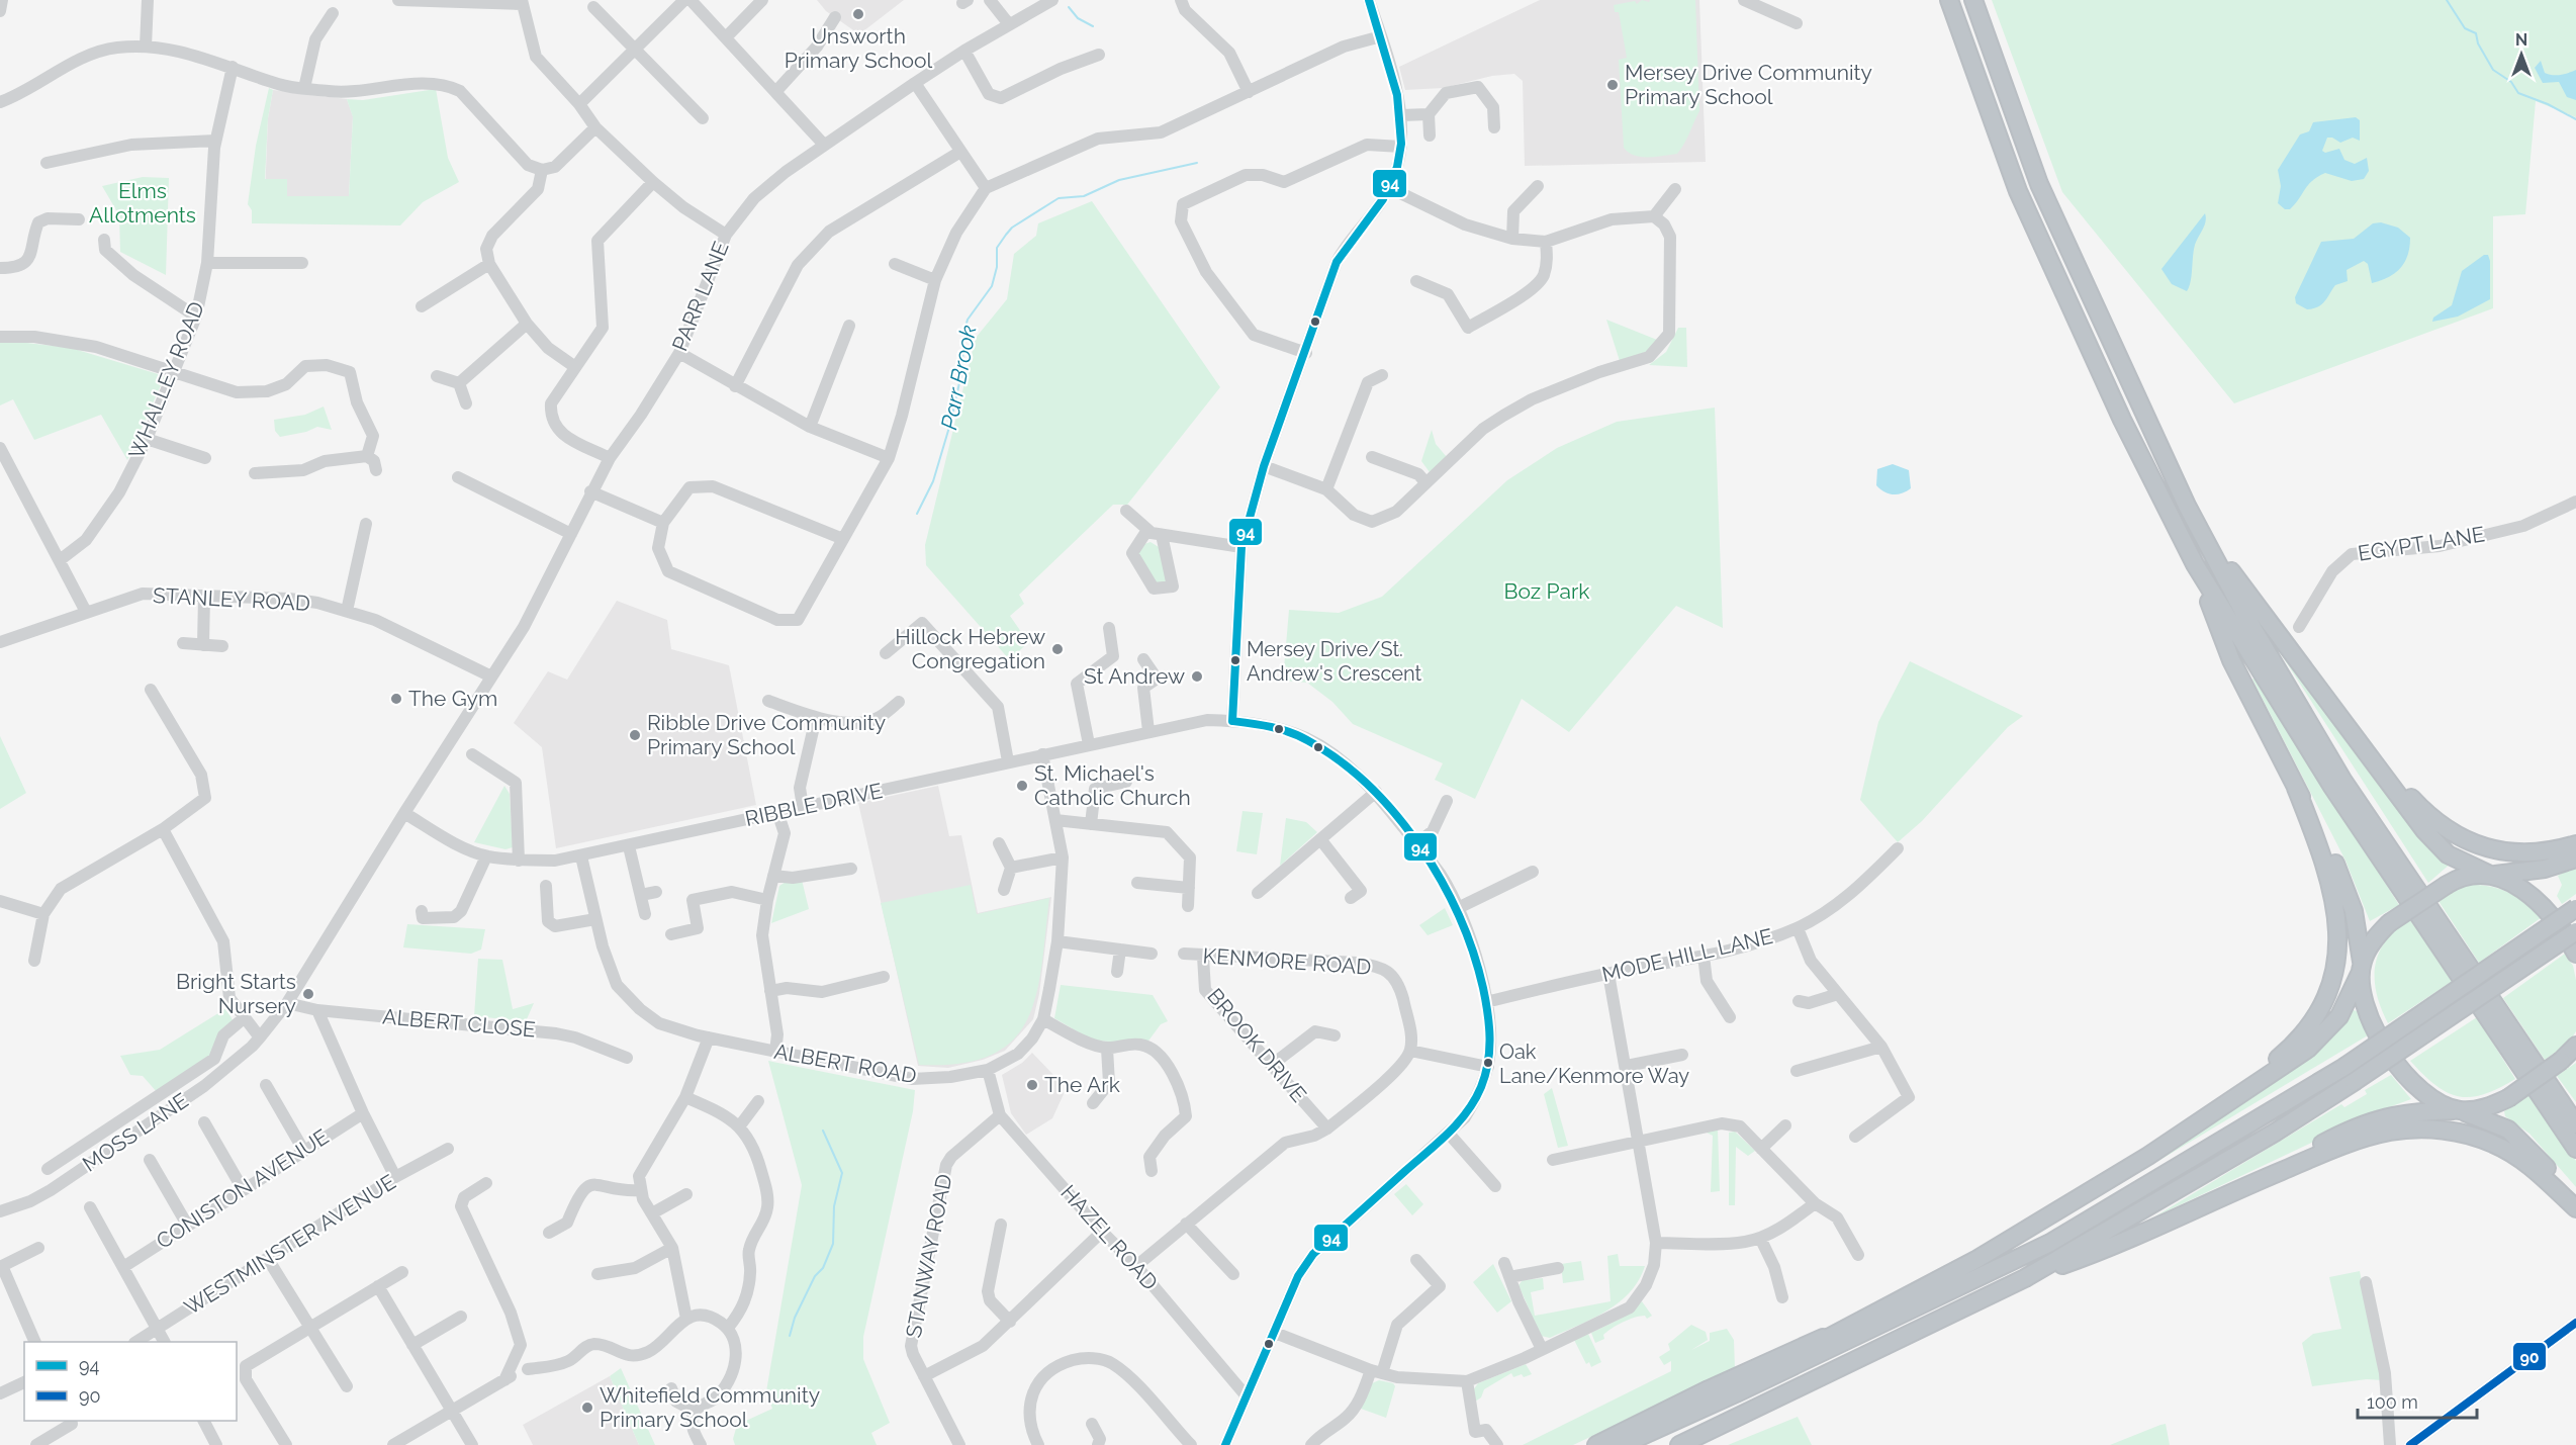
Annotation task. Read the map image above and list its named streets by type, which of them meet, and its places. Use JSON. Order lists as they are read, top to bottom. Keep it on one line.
{"streets":{"street":["PARR LANE","WHALLEY ROAD","EGYPT LANE","STANLEY ROAD","RIBBLE DRIVE","MODE HILL LANE","KENMORE ROAD","ALBERT CLOSE","BROOK DRIVE","ALBERT ROAD","MOSS LANE","CONISTON AVENUE","HAZEL ROAD","WESTMINSTER AVENUE","STANWAY ROAD"]},"crossings":[["PARR LANE","STANLEY ROAD"],["PARR LANE","RIBBLE DRIVE"],["PARR LANE","MOSS LANE"],["RIBBLE DRIVE","MODE HILL LANE"],["RIBBLE DRIVE","ALBERT ROAD"],["RIBBLE DRIVE","MOSS LANE"],["RIBBLE DRIVE","HAZEL ROAD"],["KENMORE ROAD","BROOK DRIVE"],["ALBERT CLOSE","MOSS LANE"],["ALBERT ROAD","HAZEL ROAD"],["HAZEL ROAD","STANWAY ROAD"]],"water":["Parr Brook"],"parks":["Elms Allotments","Boz Park"],"places":["Unsworth Primary School","Mersey Drive Community Primary School","Hillock Hebrew Congregation","Mersey Drive/St. Andrew's Crescent","St Andrew","The Gym","Ribble Drive Community Primary School","St. Michael's Catholic Church","Bright Starts Nursery","Oak Lane/Kenmore Way","The Ark","Whitefield Community Primary School"],"lines":["transit line 94","transit line 90"],"legend":["94","90"],"scale_bar":"100 m","north":"top"}
